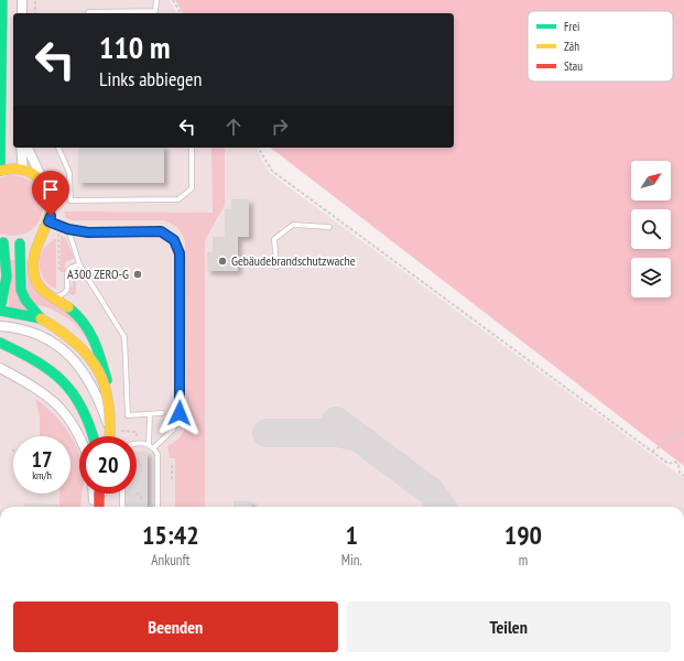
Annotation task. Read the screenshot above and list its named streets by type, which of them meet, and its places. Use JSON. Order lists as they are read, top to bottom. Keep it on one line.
{"places":["Gebäudebrandschutzwache","A300 ZERO-G"],"legend":["Frei","Zäh","Stau"],"north":"top right","page":{"turn":["110 m","Links abbiegen"],"speed":"17 km/h","limit":"20","eta":["15:42","Ankunft","1","Min.","190","m"],"buttons":["Beenden","Teilen"]}}
